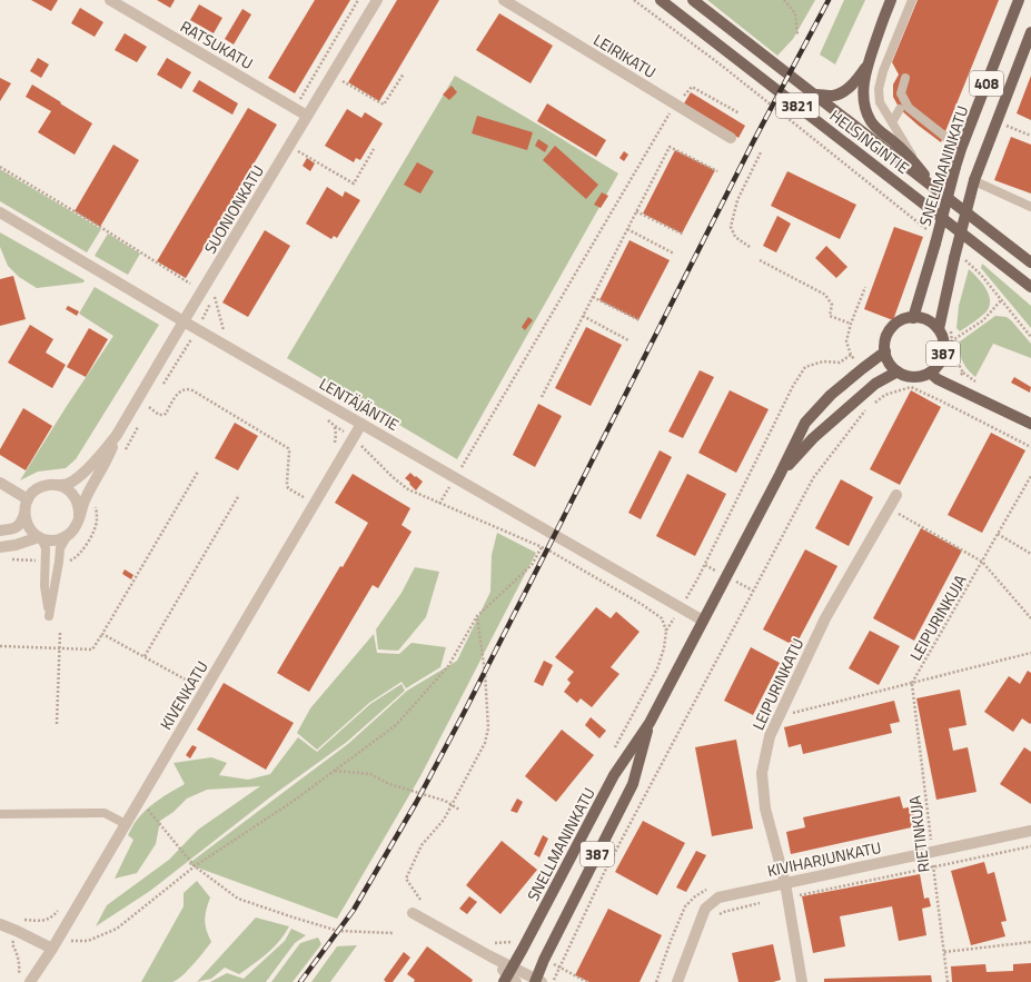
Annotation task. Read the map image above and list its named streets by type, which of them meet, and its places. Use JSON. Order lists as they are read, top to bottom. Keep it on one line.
{"streets":{"main road":["408","3821","HELSINGINTIE","SNELLMANINKATU","387"],"street":["RATSUKATU","LEIRIKATU","SUONIONKATU","LENTÄJÄNTIE","LEIPURINKATU","KIVENKATU","KIVIHARJUNKATU"],"path":["LEIPURINKUJA","RIETINKUJA"]},"crossings":[["RATSUKATU","SUONIONKATU"],["408","SNELLMANINKATU"],["408","387"],["SNELLMANINKATU","387"],["SNELLMANINKATU","LENTÄJÄNTIE"],["SUONIONKATU","LENTÄJÄNTIE"],["LENTÄJÄNTIE","KIVENKATU"],["LEIPURINKUJA","LEIPURINKATU"],["LEIPURINKUJA","RIETINKUJA"],["LEIPURINKATU","KIVIHARJUNKATU"],["RIETINKUJA","KIVIHARJUNKATU"]]}
